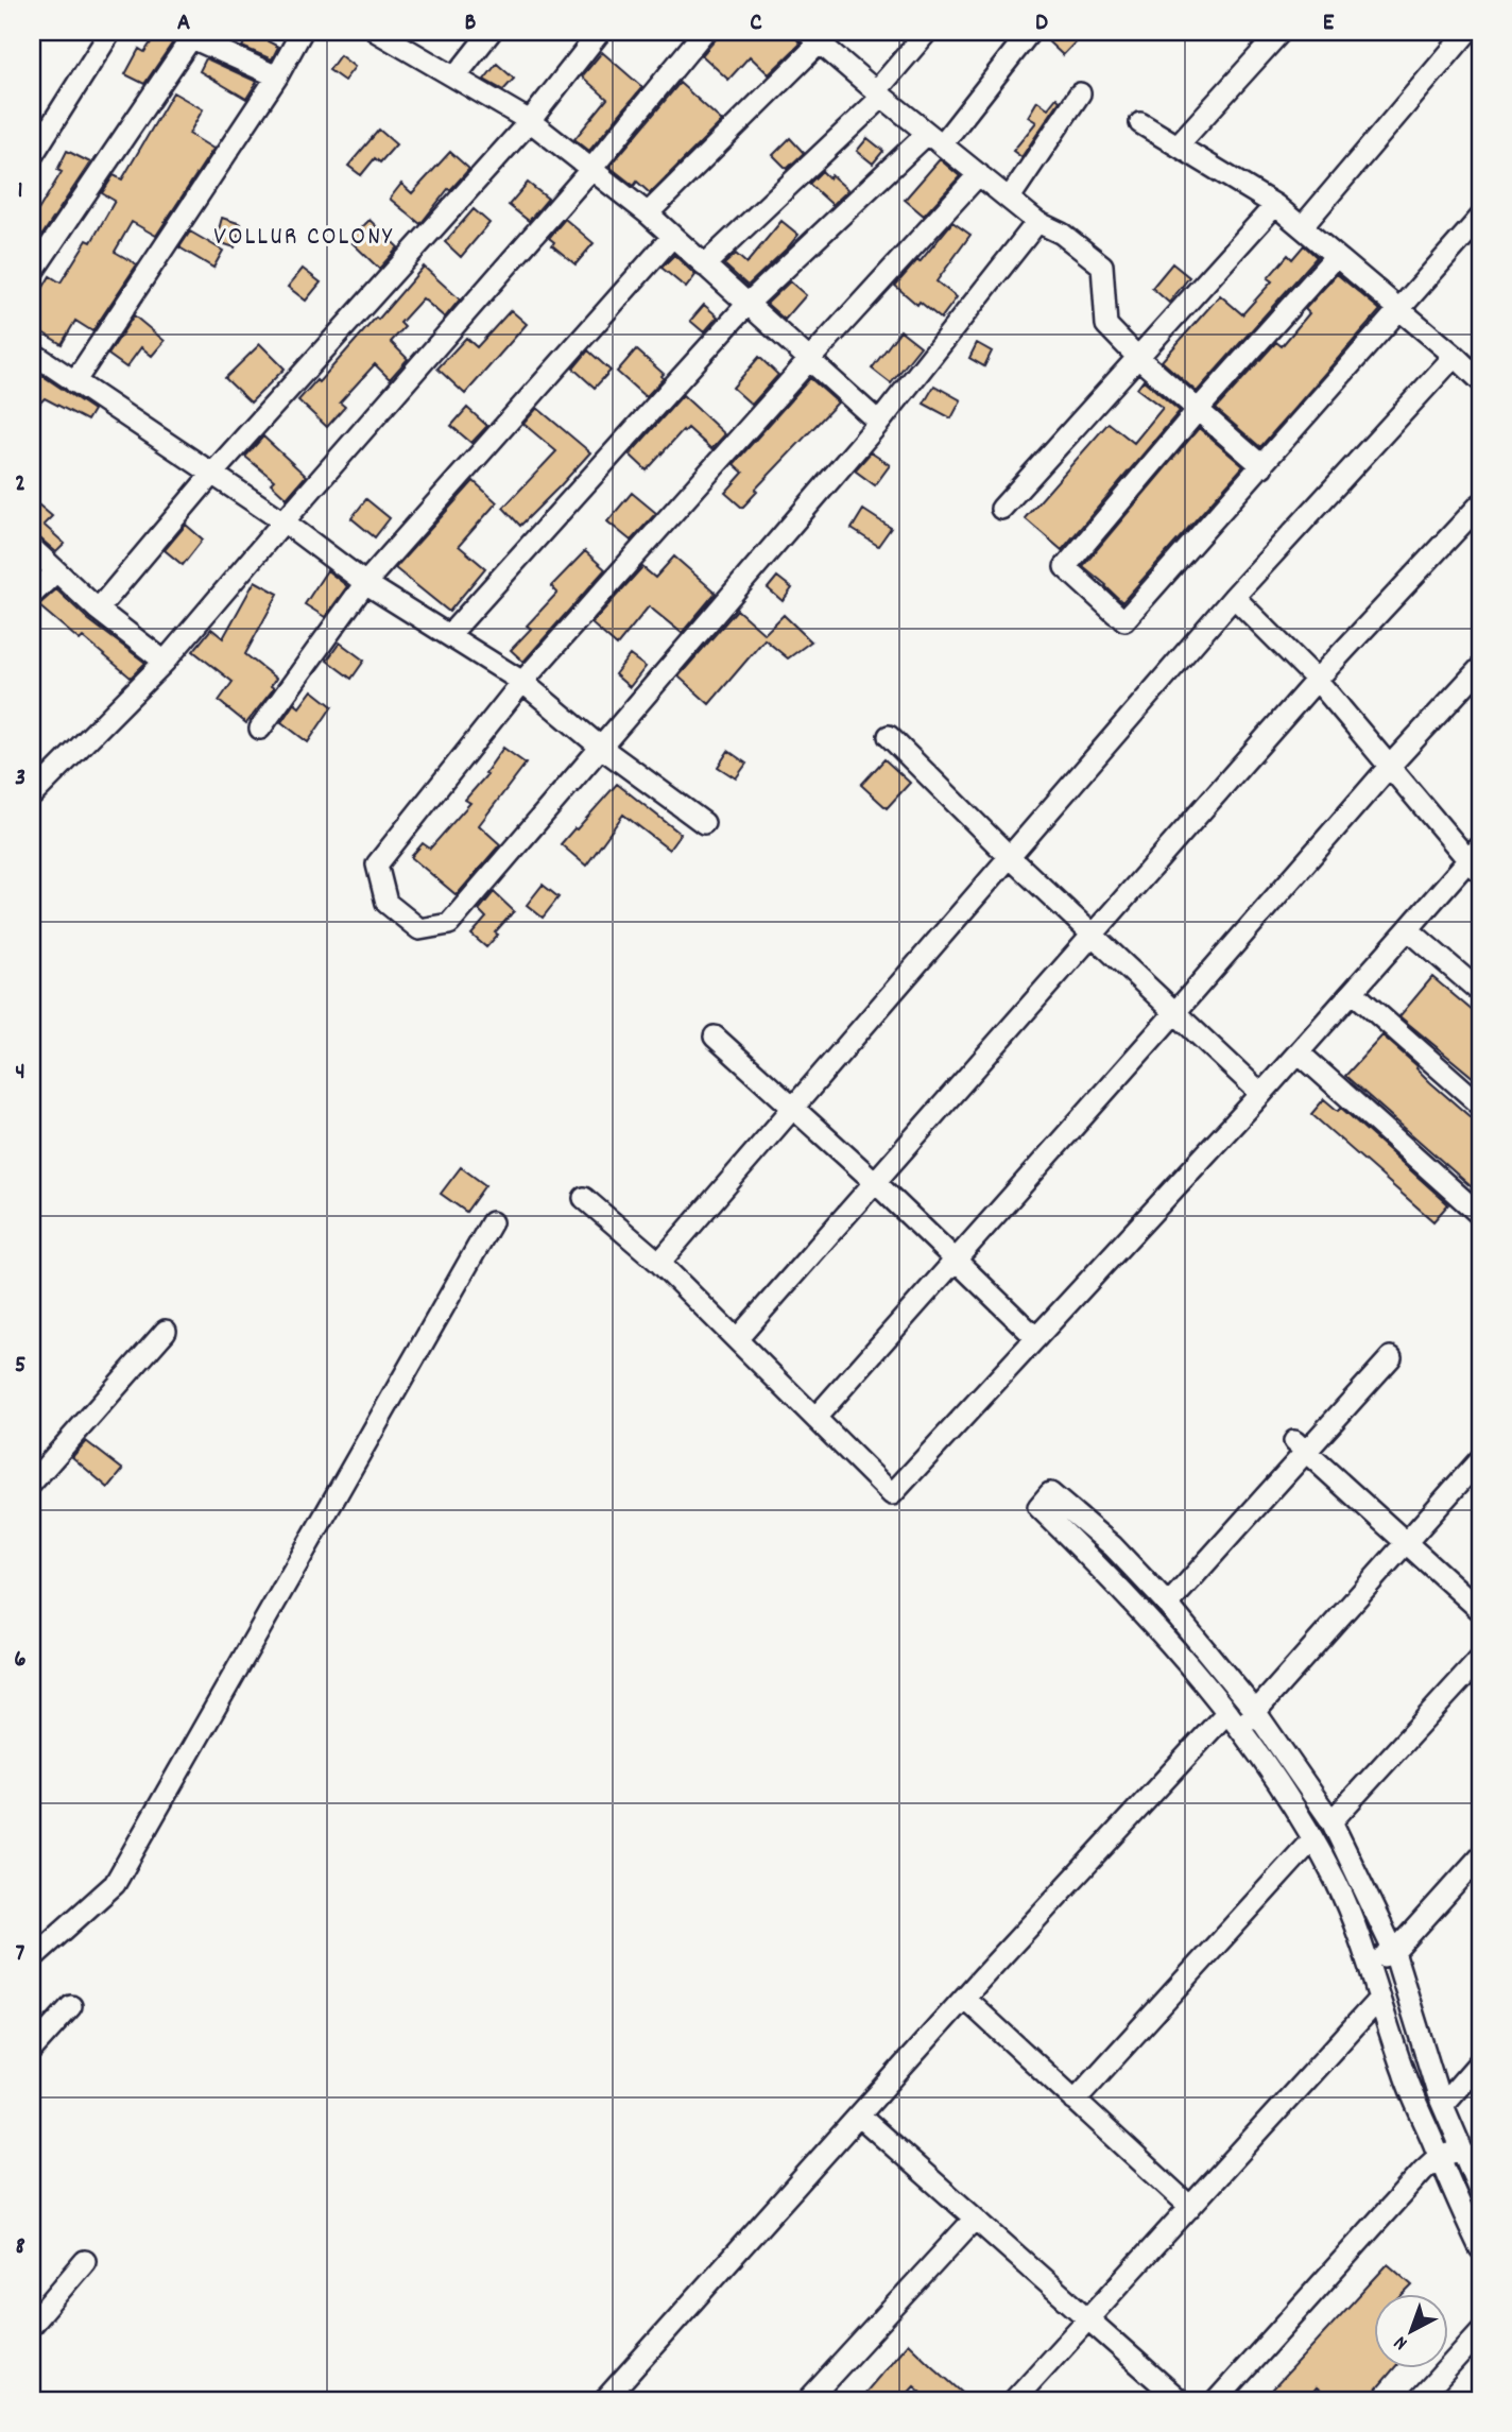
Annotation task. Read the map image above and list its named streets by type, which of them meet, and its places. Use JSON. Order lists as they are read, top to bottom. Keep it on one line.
{"districts":["VOLLUR COLONY"],"north":"bottom left","grid":{"columns":["A","B","C","D","E"],"rows":["1","2","3","4","5","6","7","8"]}}
